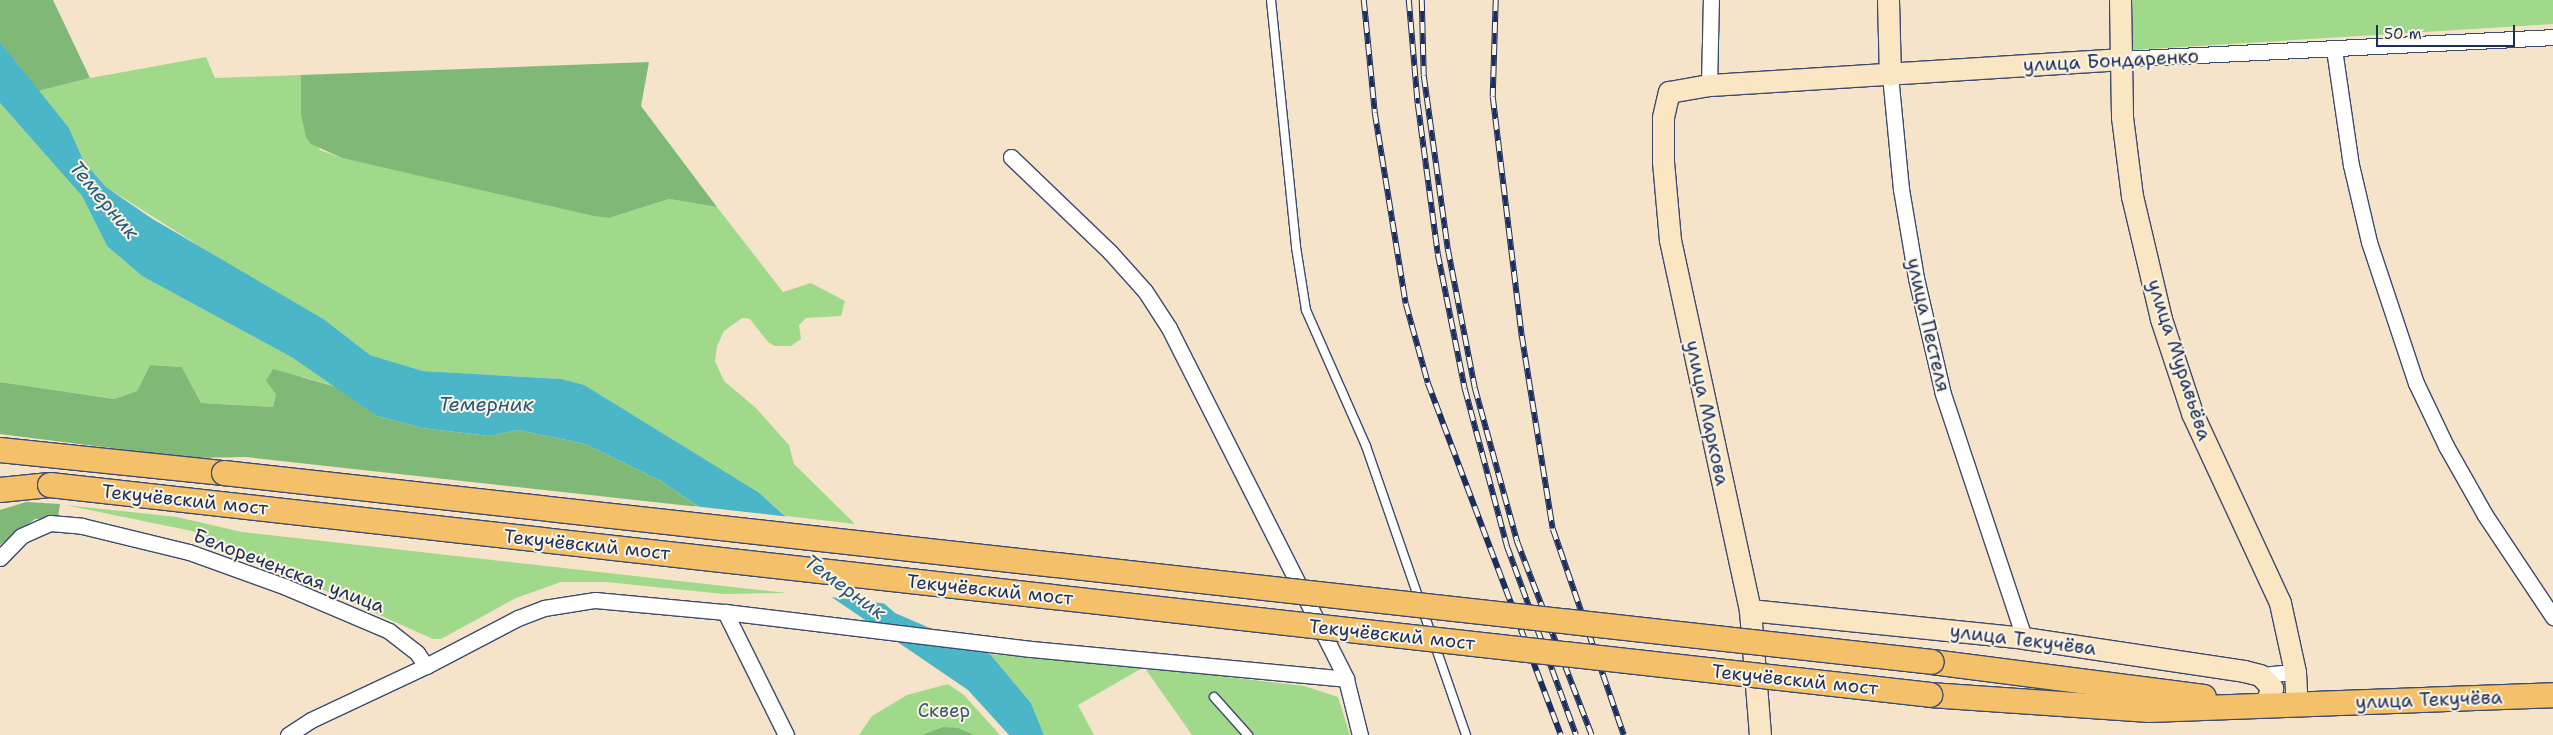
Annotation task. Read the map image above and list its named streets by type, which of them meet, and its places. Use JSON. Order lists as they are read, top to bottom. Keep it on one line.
{"streets":{"main road":["Текучёвский мост","улица Текучёва"],"street":["улица Бондаренко","улица Пестеля","улица Муравьёва","улица Маркова","Белореченская улица"]},"crossings":[["улица Бондаренко","улица Пестеля"],["улица Бондаренко","улица Муравьёва"],["улица Бондаренко","улица Маркова"],["улица Пестеля","улица Текучёва"],["улица Муравьёва","Текучёвский мост"],["улица Муравьёва","улица Текучёва"],["улица Маркова","улица Текучёва"],["Текучёвский мост","улица Текучёва"]],"water":["Темерник"],"parks":["Сквер"],"scale_bar":"50 m"}
